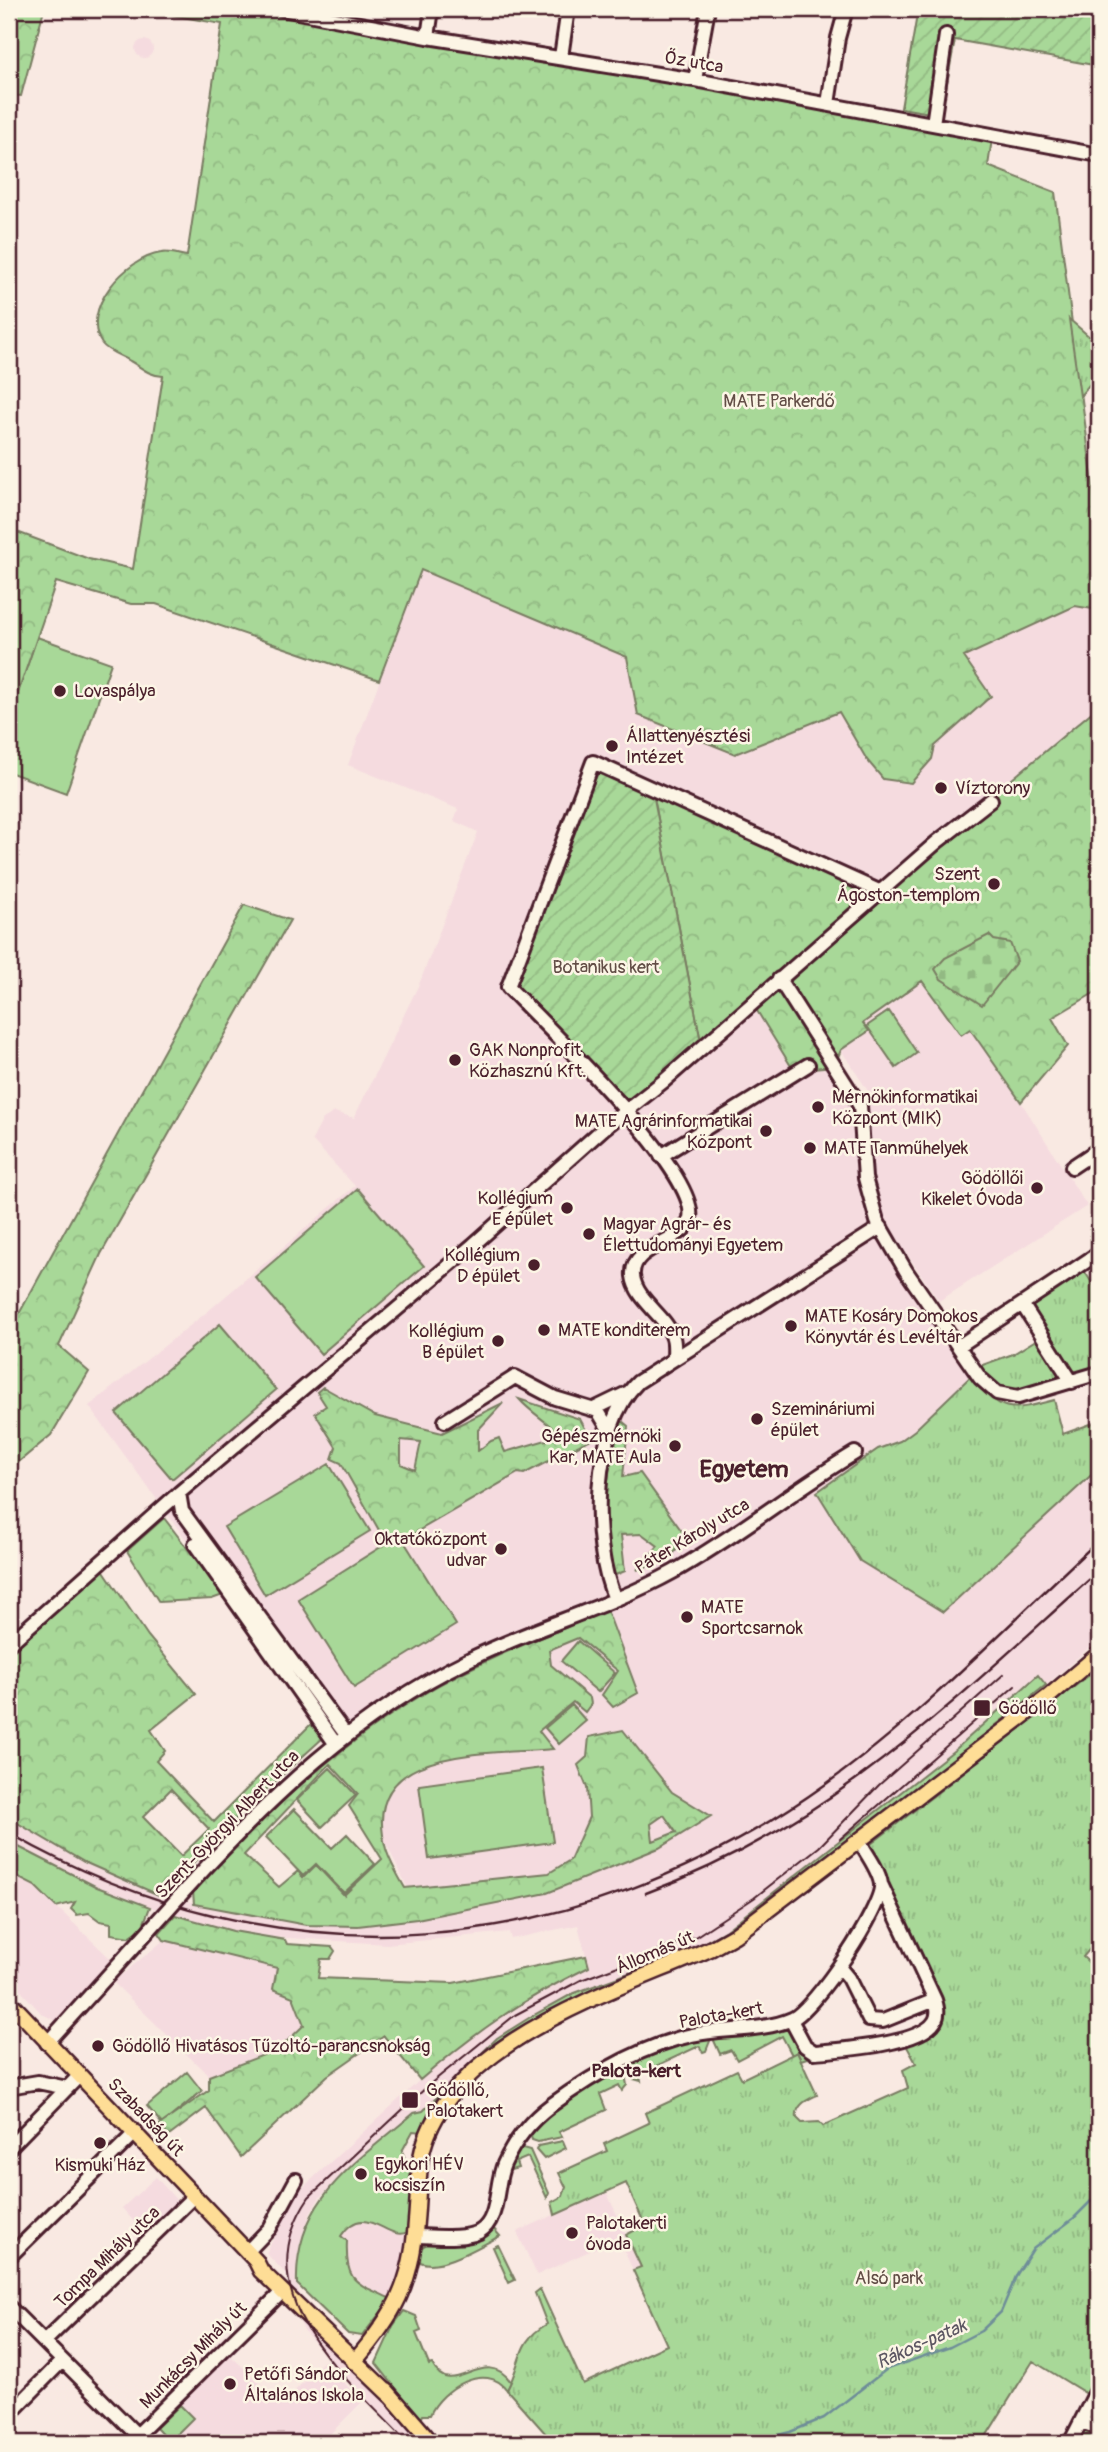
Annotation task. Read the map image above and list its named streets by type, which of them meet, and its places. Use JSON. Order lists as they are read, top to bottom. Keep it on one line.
{"streets":{"main road":["Állomás út","Szabadság út"],"street":["Őz utca","Páter Károly utca","Szent-Györgyi Albert utca","Palota-kert","Tompa Mihály utca","Munkácsy Mihály út"]},"crossings":[["Páter Károly utca","Szent-Györgyi Albert utca"],["Szent-Györgyi Albert utca","Szabadság út"],["Állomás út","Palota-kert"],["Állomás út","Szabadság út"],["Szabadság út","Tompa Mihály utca"],["Szabadság út","Munkácsy Mihály út"]],"districts":["Egyetem","Palota-kert"],"water":["Rákos-patak"],"parks":["MATE Parkerdő","Botanikus kert","Alsó park"],"places":{"other":["Lovaspálya","Állattenyésztési Intézet","Víztorony","Szent Ágoston-templom","GAK Nonprofit Közhasznú Kft.","Mérnökinformatikai Központ (MIK)","MATE Agrárinformatikai Központ","MATE Tanműhelyek","Gödöllői Kikelet Óvoda","Kollégium E épület","Magyar Agrár- és Élettudományi Egyetem","Kollégium D épület","MATE Kosáry Domokos Könyvtár és Levéltár","MATE konditerem","Kollégium B épület","Szemináriumi épület","Gépészmérnöki Kar, MATE Aula","Oktatóközpont udvar","MATE Sportcsarnok","Gödöllő Hivatásos Tűzoltó-parancsnokság","Kismuki Ház","Egykori HÉV kocsiszín","Palotakerti óvoda","Petőfi Sándor Általános Iskola"],"transit":["Gödöllő","Gödöllő, Palotakert"]}}
